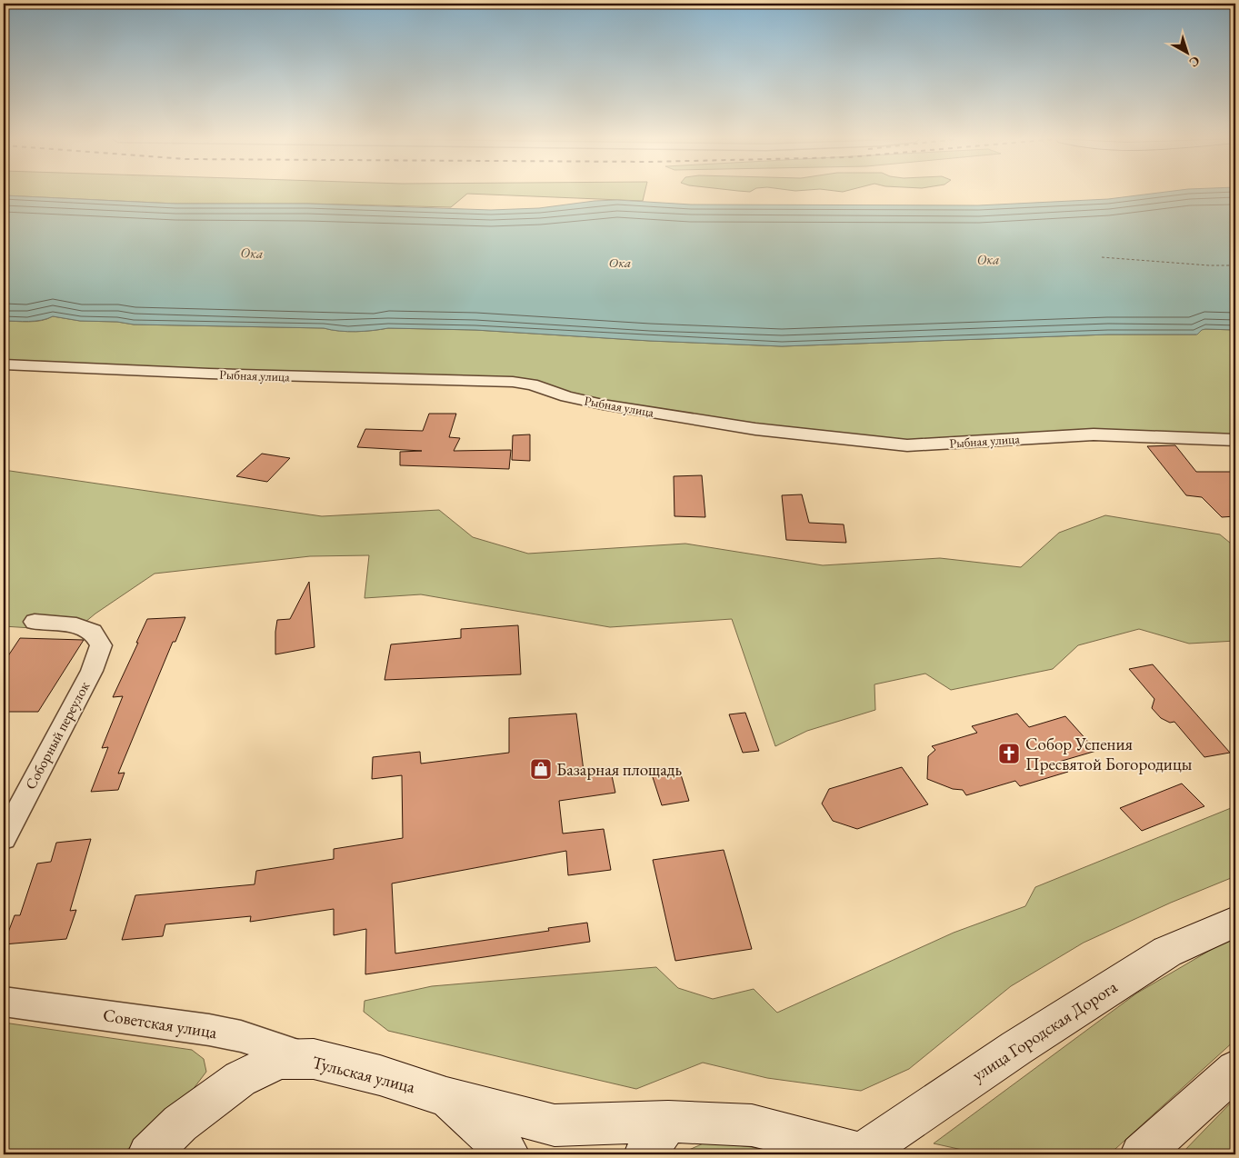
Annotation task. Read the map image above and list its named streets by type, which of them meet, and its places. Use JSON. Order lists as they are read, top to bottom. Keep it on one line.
{"streets":{"main road":["улица Городская Дорога","Тульская улица"],"street":["Рыбная улица","Соборный переулок","Советская улица"]},"crossings":[["Советская улица","Тульская улица"],["улица Городская Дорога","Тульская улица"]],"water":["Ока"],"places":{"church":["Собор Успения Пресвятой Богородицы"],"shop":["Базарная площадь"]},"north":"bottom right"}
